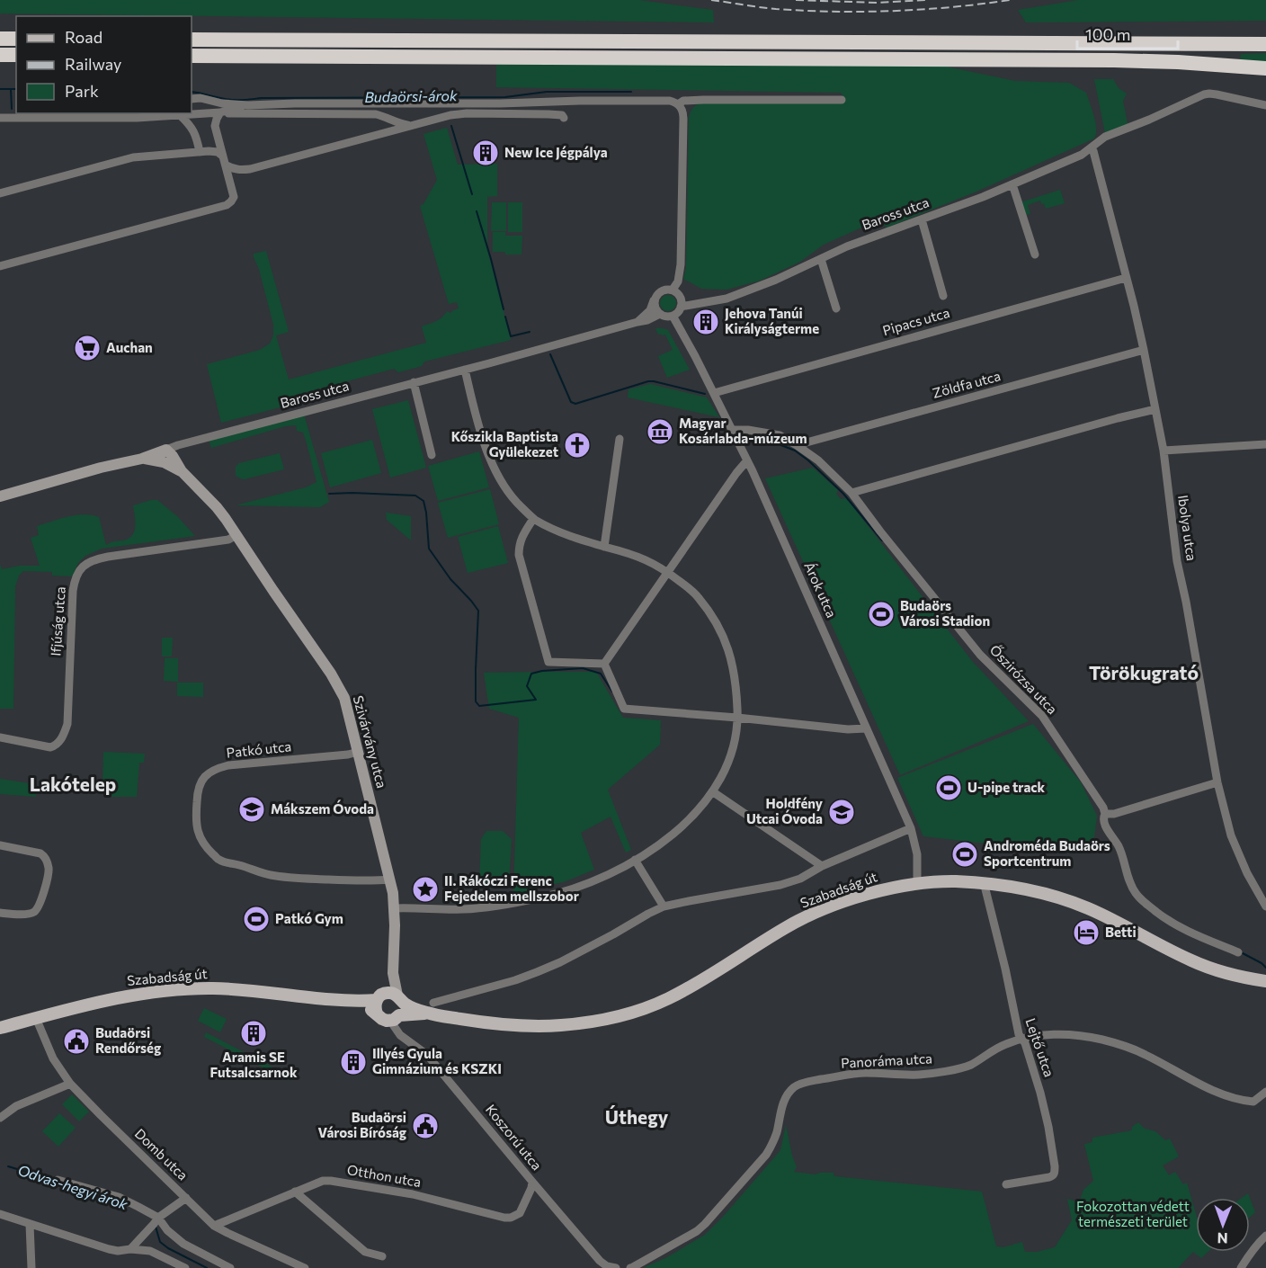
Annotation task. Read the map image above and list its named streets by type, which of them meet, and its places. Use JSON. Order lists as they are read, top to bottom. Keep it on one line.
{"streets":{"main road":["Szabadság út"],"street":["Baross utca","Pipacs utca","Zöldfa utca","Ibolya utca","Árok utca","Ifjúság utca","Őszirózsa utca","Szivárvány utca","Patkó utca","Lejtő utca","Panoráma utca","Koszorú utca","Domb utca","Otthon utca"]},"crossings":[["Baross utca","Ibolya utca"],["Baross utca","Árok utca"],["Baross utca","Szivárvány utca"],["Pipacs utca","Ibolya utca"],["Pipacs utca","Árok utca"],["Zöldfa utca","Ibolya utca"],["Zöldfa utca","Őszirózsa utca"],["Árok utca","Őszirózsa utca"],["Árok utca","Szabadság út"],["Ifjúság utca","Szivárvány utca"],["Szivárvány utca","Patkó utca"],["Szivárvány utca","Szabadság út"],["Szivárvány utca","Koszorú utca"],["Szabadság út","Lejtő utca"],["Szabadság út","Koszorú utca"],["Szabadság út","Domb utca"],["Lejtő utca","Panoráma utca"],["Koszorú utca","Otthon utca"],["Domb utca","Otthon utca"]],"districts":["Törökugrató","Lakótelep","Úthegy"],"water":["Budaörsi-árok","Odvas-hegyi árok"],"parks":["Fokozottan védett természeti terület"],"places":{"building":["New Ice Jégpálya","Jehova Tanúi Királyságterme","Aramis SE Futsalcsarnok","Illyés Gyula Gimnázium és KSZKI"],"supermarket":["Auchan"],"museum":["Magyar Kosárlabda-múzeum"],"church":["Kőszikla Baptista Gyülekezet"],"sports":["Budaörs Városi Stadion","U-pipe track","Androméda Budaörs Sportcentrum","Patkó Gym"],"school or university":["Mákszem Óvoda","Holdfény Utcai Óvoda"],"place":["II. Rákóczi Ferenc Fejedelem mellszobor"],"hotel":["Betti"],"public building":["Budaörsi Rendőrség","Budaörsi Városi Bíróság"]},"legend":["Road","Railway","Park"],"scale_bar":"100 m","north":"bottom"}
